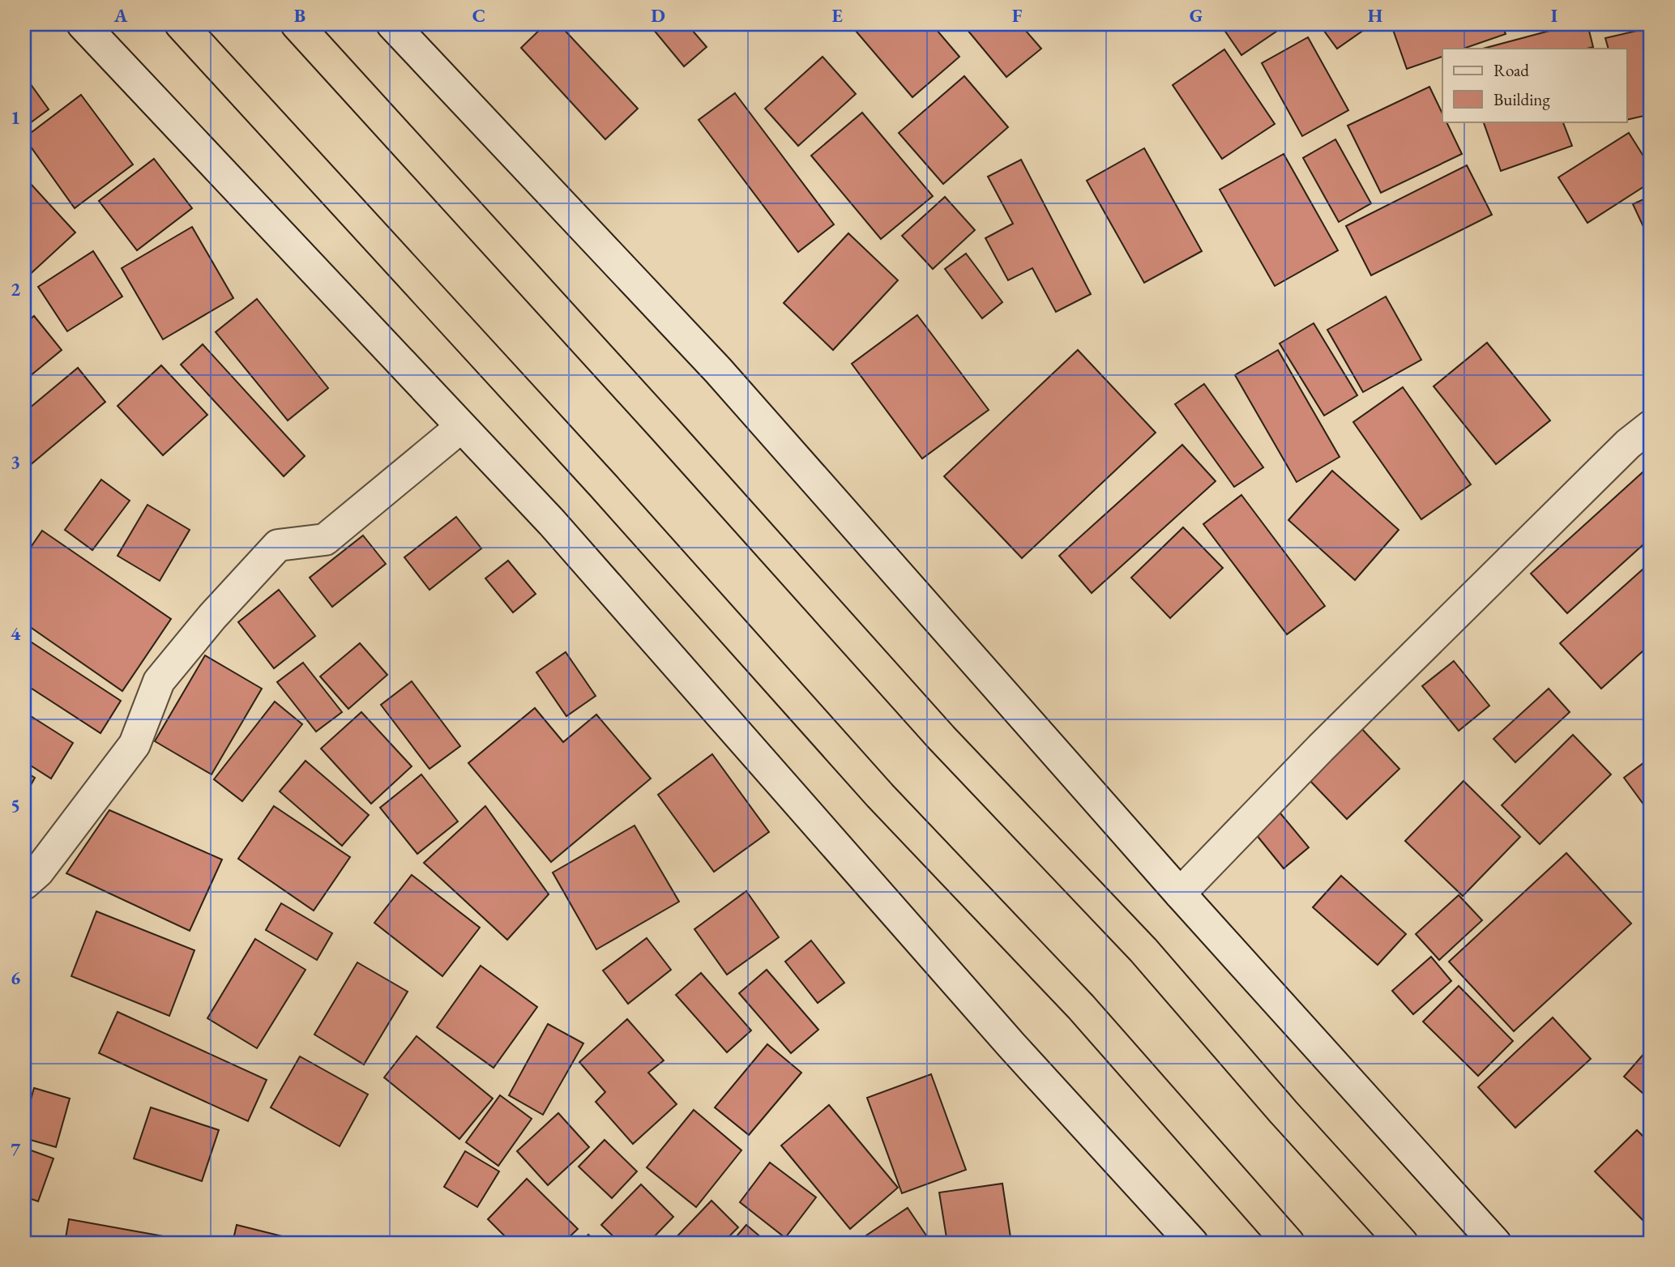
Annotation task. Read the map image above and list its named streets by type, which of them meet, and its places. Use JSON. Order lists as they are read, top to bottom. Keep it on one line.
{"legend":["Road","Building"],"grid":{"columns":["A","B","C","D","E","F","G","H","I"],"rows":["1","2","3","4","5","6","7"]}}
